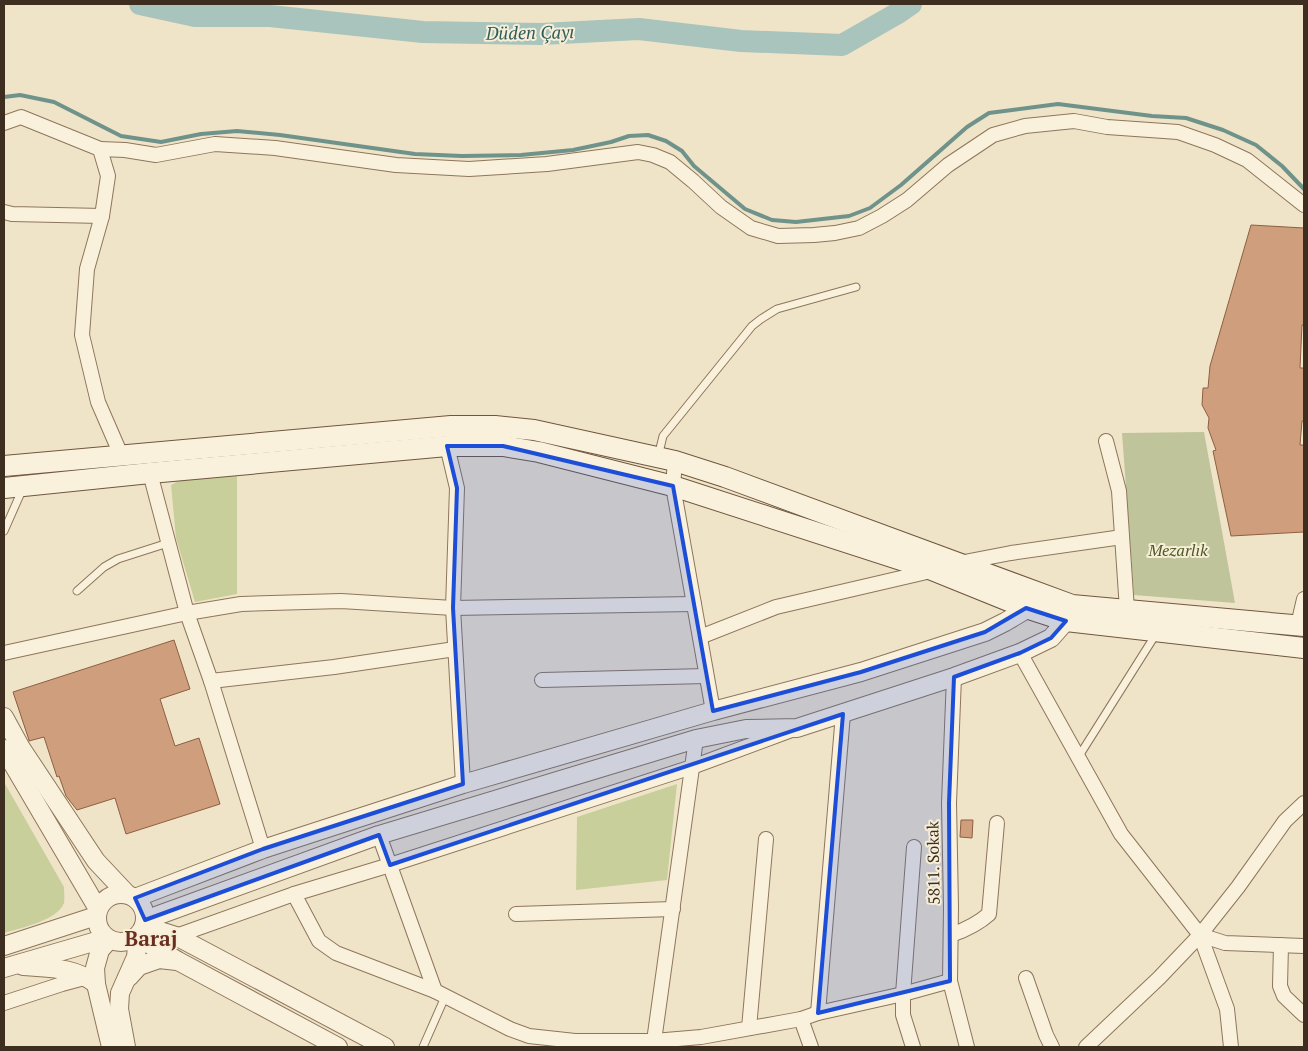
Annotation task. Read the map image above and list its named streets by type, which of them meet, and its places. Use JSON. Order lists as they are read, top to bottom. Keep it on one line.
{"streets":{"street":["5811. Sokak"]},"districts":["Baraj"],"water":["Düden Çayı"],"parks":["Mezarlık"]}
